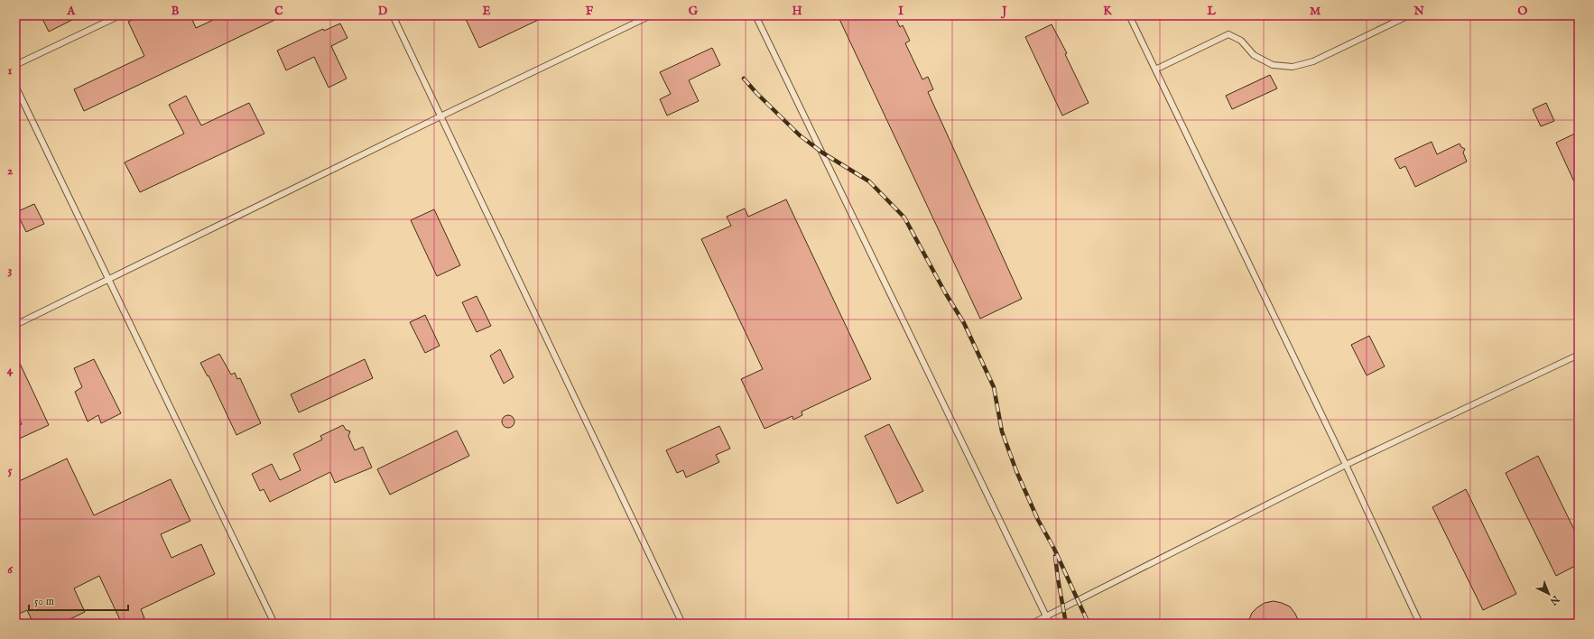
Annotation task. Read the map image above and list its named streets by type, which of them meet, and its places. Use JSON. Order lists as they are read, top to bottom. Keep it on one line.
{"scale_bar":"50 m","north":"bottom right","grid":{"columns":["A","B","C","D","E","F","G","H","I","J","K","L","M","N","O"],"rows":["1","2","3","4","5","6"]}}
